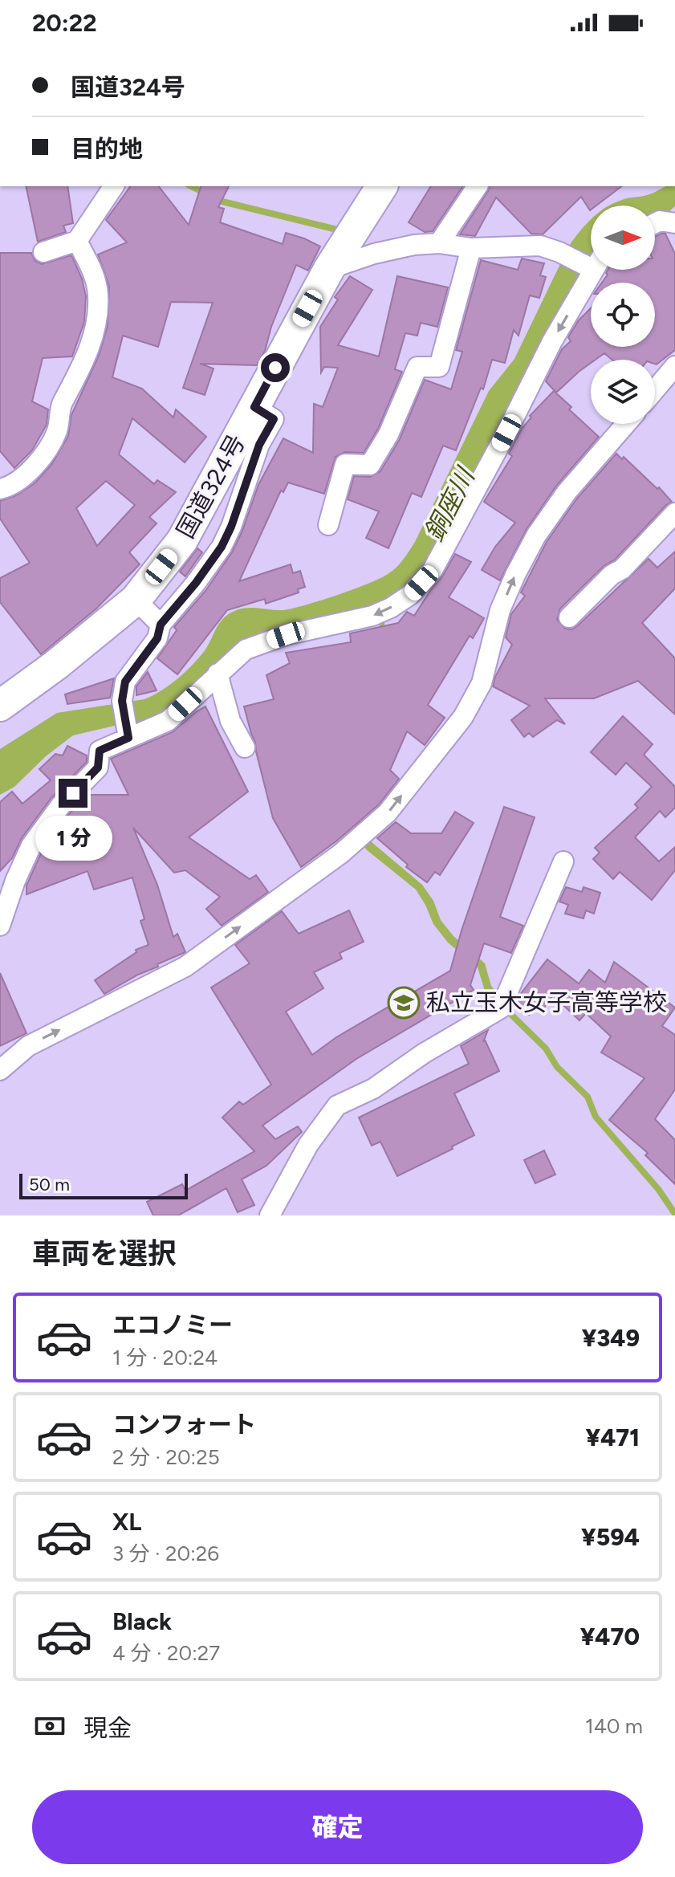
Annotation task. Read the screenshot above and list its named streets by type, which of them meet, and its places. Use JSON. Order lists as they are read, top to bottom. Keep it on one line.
{"streets":{"highway":["国道324号"]},"water":["銅座川"],"places":{"school or university":["私立玉木女子高等学校"]},"scale_bar":"50 m","north":"right","page":{"status":"20:22","banner":["国道324号","目的地"],"bubble":"1 分","scale":"50 m","heading":"車両を選択","list":[{"name":"エコノミー","note":"1 分 · 20:24","value":"¥349"},{"name":"コンフォート","note":"2 分 · 20:25","value":"¥471"},{"name":"XL","note":"3 分 · 20:26","value":"¥594"},{"name":"Black","note":"4 分 · 20:27","value":"¥470"}],"pay":["現金","140 m"],"buttons":"確定"}}
